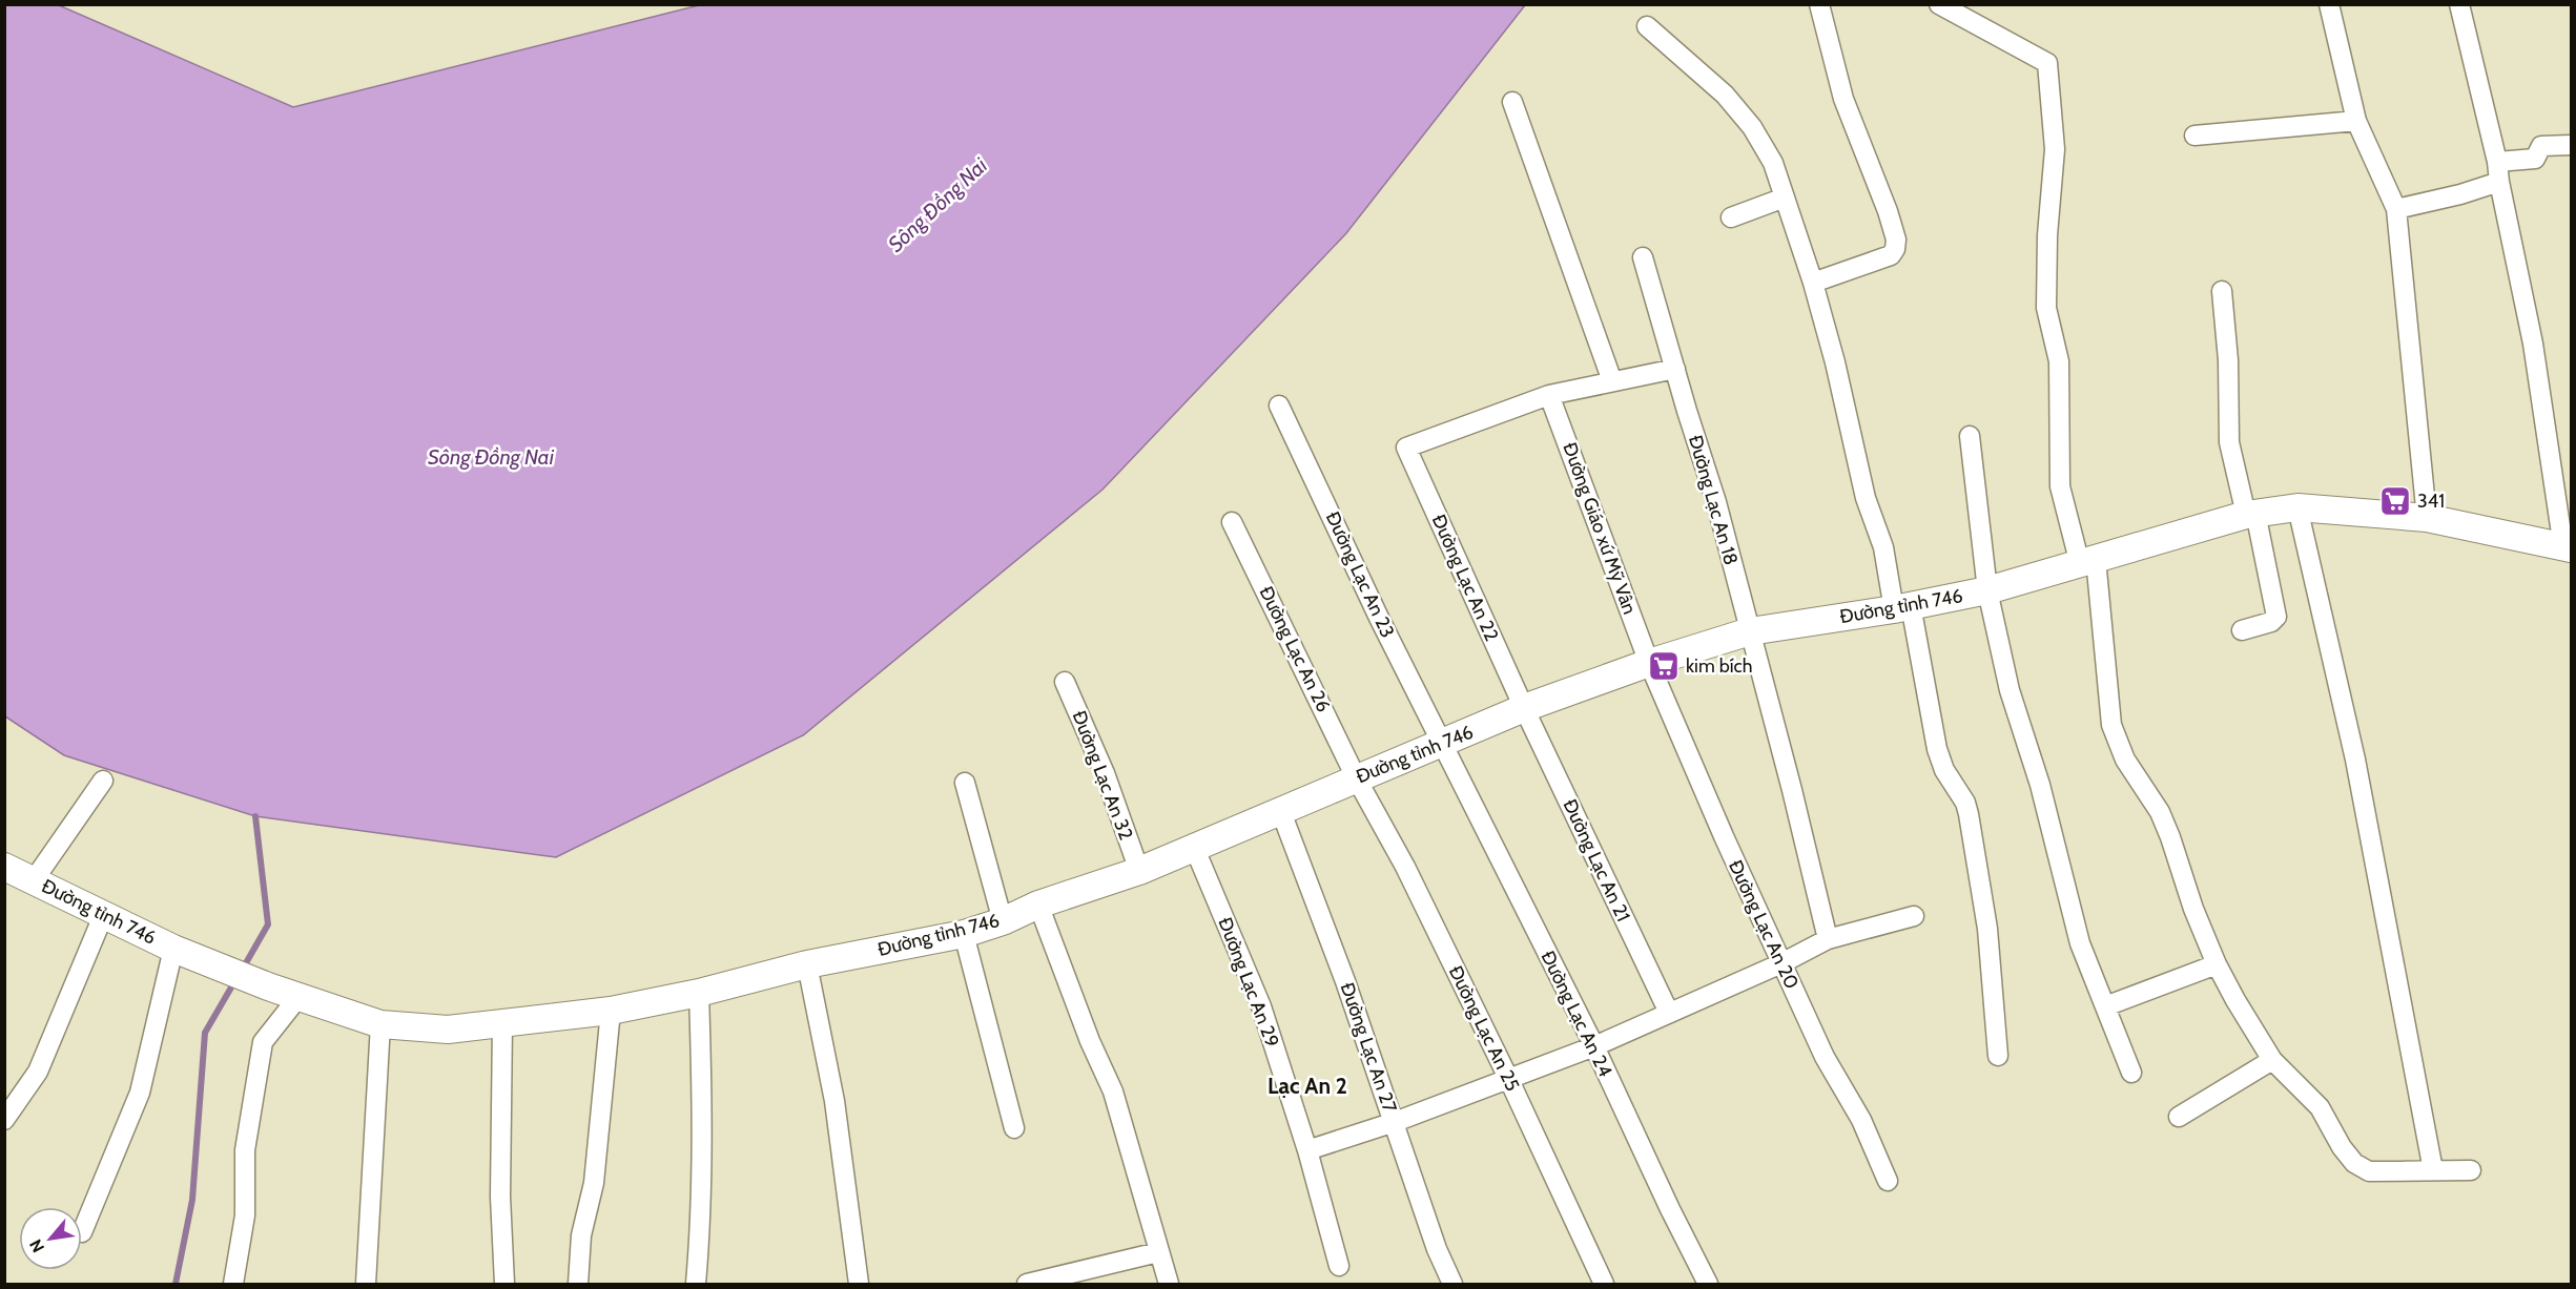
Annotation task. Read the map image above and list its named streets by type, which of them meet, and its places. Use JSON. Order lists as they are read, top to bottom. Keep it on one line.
{"streets":{"main road":["Đường tỉnh 746"],"street":["Đường Lạc An 18","Đường Giáo xứ Mỹ Vân","Đường Lạc An 23","Đường Lạc An 22","Đường Lạc An 26","Đường Lạc An 32","Đường Lạc An 21","Đường Lạc An 20","Đường Lạc An 29","Đường Lạc An 24","Đường Lạc An 25","Đường Lạc An 27"]},"crossings":[["Đường Lạc An 18","Đường tỉnh 746"],["Đường Giáo xứ Mỹ Vân","Đường Lạc An 22"],["Đường Giáo xứ Mỹ Vân","Đường tỉnh 746"],["Đường Giáo xứ Mỹ Vân","Đường Lạc An 20"],["Đường Lạc An 23","Đường tỉnh 746"],["Đường Lạc An 23","Đường Lạc An 24"],["Đường Lạc An 22","Đường tỉnh 746"],["Đường Lạc An 22","Đường Lạc An 21"],["Đường tỉnh 746","Đường Lạc An 26"],["Đường tỉnh 746","Đường Lạc An 32"],["Đường tỉnh 746","Đường Lạc An 21"],["Đường tỉnh 746","Đường Lạc An 20"],["Đường tỉnh 746","Đường Lạc An 29"],["Đường tỉnh 746","Đường Lạc An 24"],["Đường tỉnh 746","Đường Lạc An 25"],["Đường tỉnh 746","Đường Lạc An 27"],["Đường Lạc An 26","Đường Lạc An 25"]],"districts":["Lạc An 2"],"water":["Sông Đồng Nai"],"places":{"supermarket":["341","kim bích"]},"north":"bottom left"}
